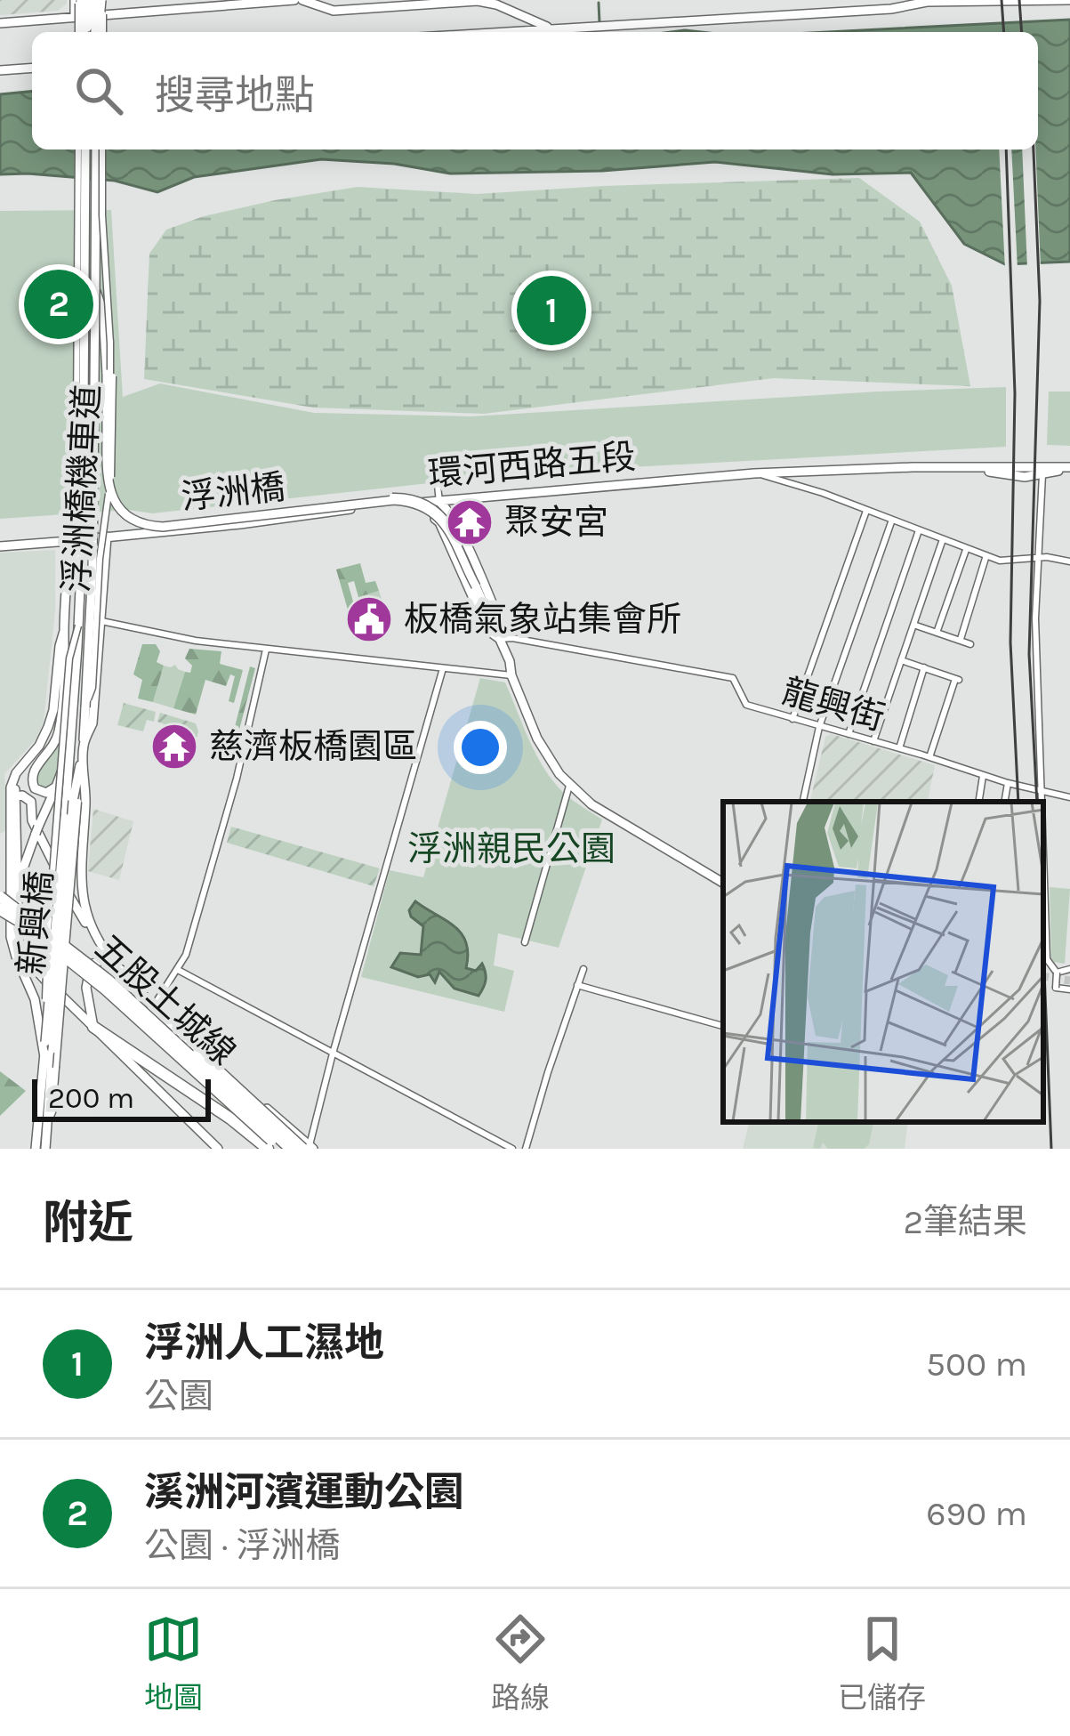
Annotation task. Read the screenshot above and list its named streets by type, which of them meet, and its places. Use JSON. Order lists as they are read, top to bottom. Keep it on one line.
{"streets":{"highway":["五股土城線"],"main road":["環河西路五段","浮洲橋","新興橋"],"street":["浮洲橋機車道","龍興街"]},"crossings":[["浮洲橋機車道","浮洲橋"],["浮洲橋","龍興街"],["浮洲橋","新興橋"]],"parks":["浮洲親民公園"],"places":{"temple":["聚安宮","慈濟板橋園區"],"public building":["板橋氣象站集會所"]},"scale_bar":"200 m","page":{"search":"搜尋地點","pins":["2","1"],"scale":"200 m","heading":["附近","2筆結果"],"list":[{"mark":"1","name":"浮洲人工濕地","note":"公園","value":"500 m"},{"mark":"2","name":"溪洲河濱運動公園","note":"公園 · 浮洲橋","value":"690 m"}],"nav":["地圖","路線","已儲存"]}}
